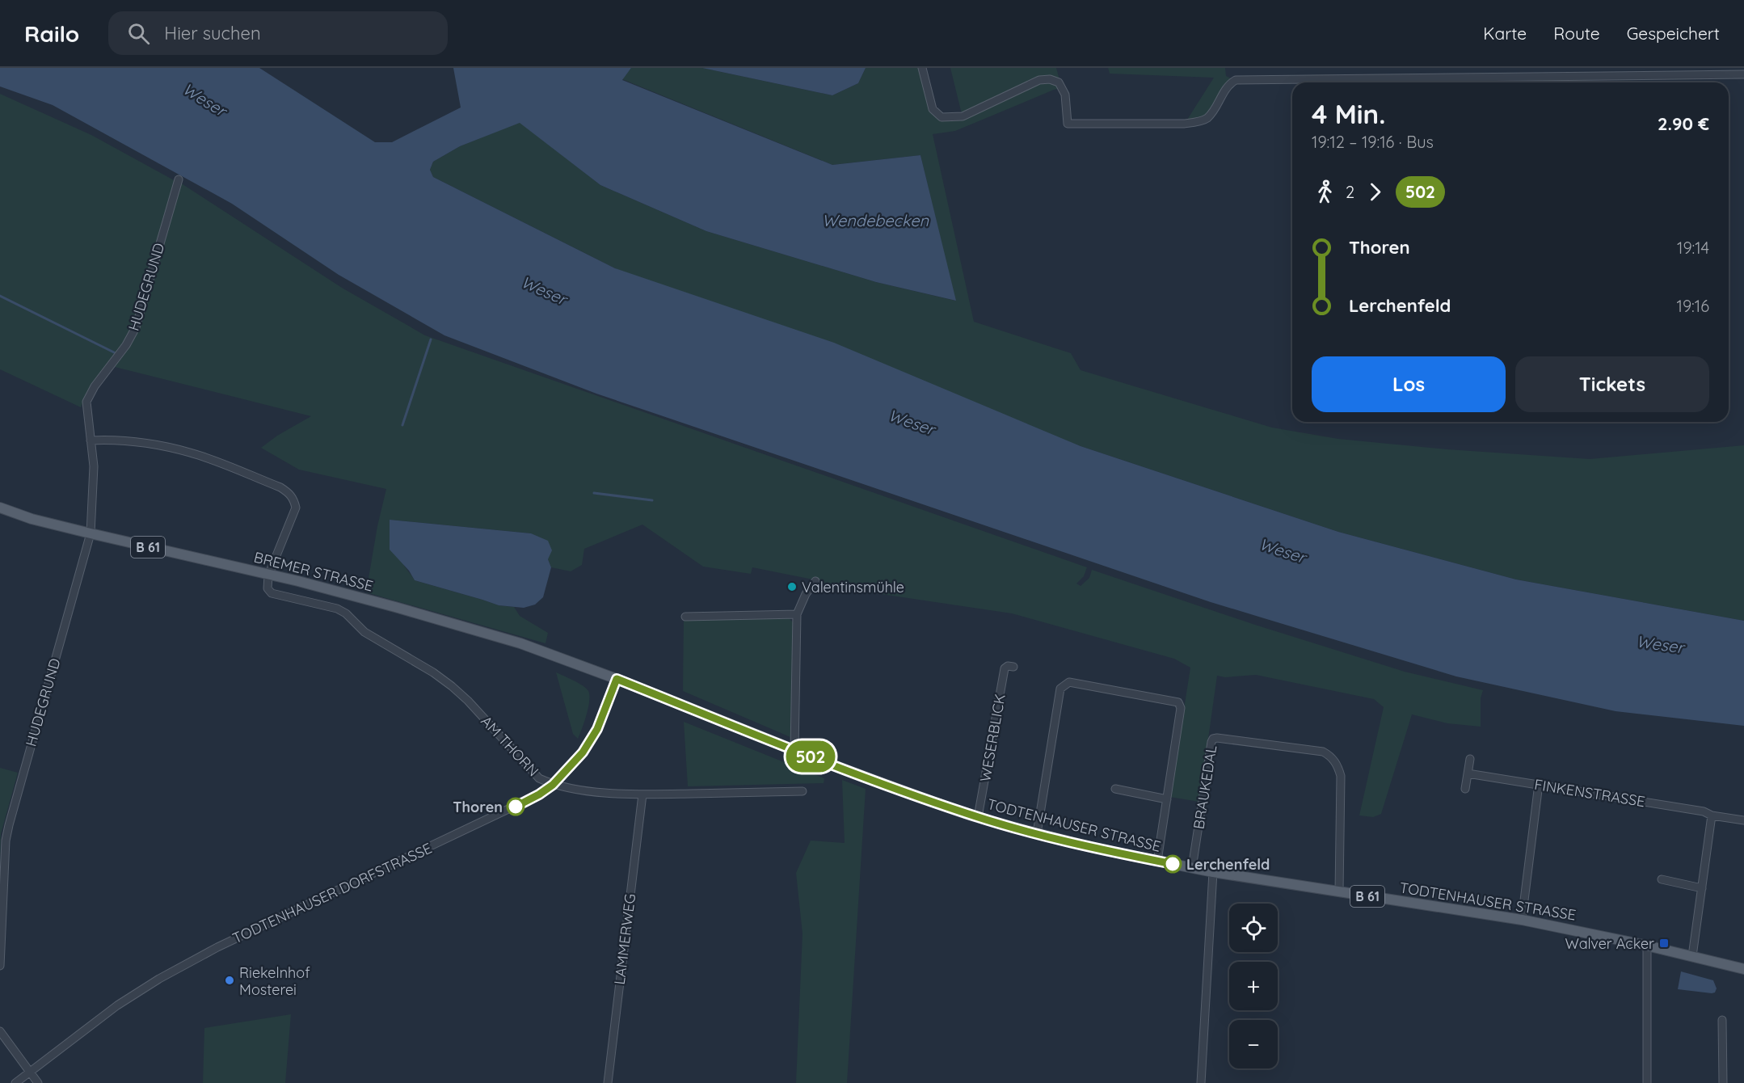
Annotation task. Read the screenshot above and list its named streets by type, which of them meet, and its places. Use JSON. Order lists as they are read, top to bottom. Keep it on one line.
{"streets":{"main road":["B 61","BREMER STRASSE","TODTENHAUSER STRASSE"],"street":["HUDEGRUND","WESERBLICK","AM THORN","BRAUKEDAL","FINKENSTRASSE","TODTENHAUSER DORFSTRASSE","LAMMERWEG"]},"crossings":[["HUDEGRUND","BREMER STRASSE"],["BREMER STRASSE","AM THORN"],["BREMER STRASSE","TODTENHAUSER STRASSE"],["BREMER STRASSE","TODTENHAUSER DORFSTRASSE"],["WESERBLICK","TODTENHAUSER STRASSE"],["AM THORN","TODTENHAUSER DORFSTRASSE"],["AM THORN","LAMMERWEG"],["BRAUKEDAL","TODTENHAUSER STRASSE"],["TODTENHAUSER STRASSE","TODTENHAUSER DORFSTRASSE"]],"water":["Weser","Wendebecken"],"places":{"other":["Valentinsmühle","Thoren","Lerchenfeld","Riekelnhof Mosterei"],"transit":["Walver Acker"]},"lines":["bus line 502"],"page":{"header":"Railo","search":"Hier suchen","nav":["Karte","Route","Gespeichert"],"on_map":"502","heading":["4 Min.","19:12 – 19:16 · Bus","2.90 €"],"legs":["2","502"],"list":[{"name":"Thoren","value":"19:14"},{"name":"Lerchenfeld","value":"19:16"}],"buttons":["Los","Tickets"],"map_buttons":["+","−"]}}
